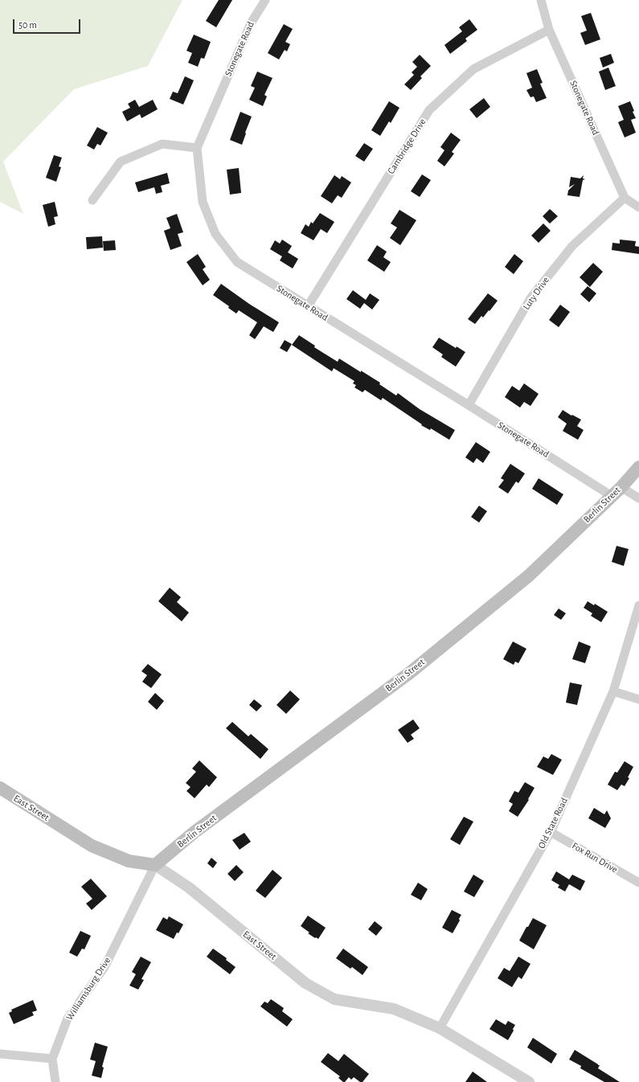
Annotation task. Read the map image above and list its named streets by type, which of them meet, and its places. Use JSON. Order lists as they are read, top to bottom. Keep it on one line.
{"streets":{"main road":["Berlin Street","East Street"],"street":["Stonegate Road","Cambridge Drive","Luty Drive","Old State Road","Fox Run Drive","Williamsburg Drive"]},"crossings":[["Stonegate Road","Cambridge Drive"],["Stonegate Road","Luty Drive"],["Stonegate Road","Berlin Street"],["Berlin Street","East Street"],["Berlin Street","Williamsburg Drive"],["East Street","Old State Road"],["East Street","Williamsburg Drive"],["Old State Road","Fox Run Drive"]],"scale_bar":"50 m"}
